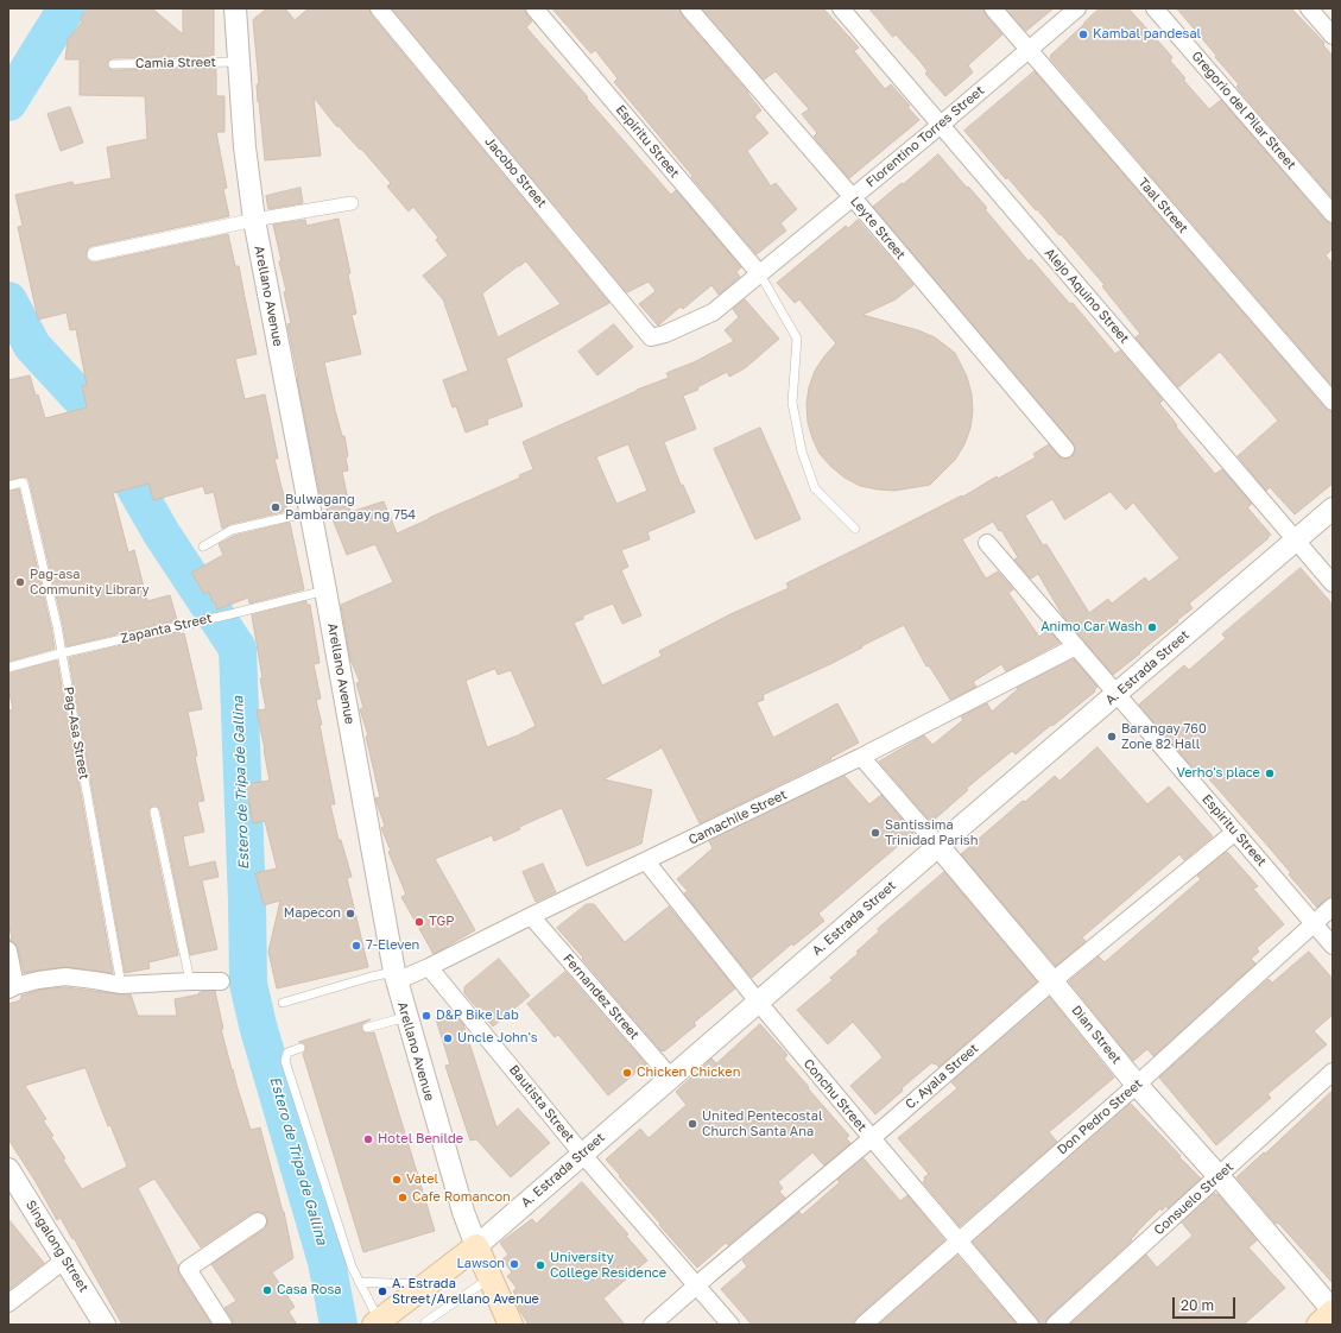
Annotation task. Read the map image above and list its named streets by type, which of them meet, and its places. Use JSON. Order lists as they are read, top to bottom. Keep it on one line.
{"streets":{"main road":["Arellano Avenue","A. Estrada Street"],"street":["Gregorio del Pilar Street","Florentino Torres Street","Espiritu Street","Jacobo Street","Taal Street","Leyte Street","Alejo Aquino Street","Camachile Street","Fernandez Street","Dian Street","C. Ayala Street","Conchu Street","Bautista Street","Don Pedro Street","Consuelo Street","Singalong Street"],"lane":["Camia Street","Zapanta Street","Pag-Asa Street"]},"crossings":[["Camia Street","Arellano Avenue"],["Florentino Torres Street","Espiritu Street"],["Florentino Torres Street","Jacobo Street"],["Florentino Torres Street","Taal Street"],["Florentino Torres Street","Leyte Street"],["Florentino Torres Street","Alejo Aquino Street"],["Espiritu Street","A. Estrada Street"],["Espiritu Street","Camachile Street"],["Espiritu Street","C. Ayala Street"],["Espiritu Street","Don Pedro Street"],["Arellano Avenue","Zapanta Street"],["Arellano Avenue","A. Estrada Street"],["Arellano Avenue","Camachile Street"],["Alejo Aquino Street","A. Estrada Street"],["Zapanta Street","Pag-Asa Street"],["A. Estrada Street","Fernandez Street"],["A. Estrada Street","Dian Street"],["A. Estrada Street","Conchu Street"],["A. Estrada Street","Bautista Street"],["Camachile Street","Fernandez Street"],["Camachile Street","Dian Street"],["Camachile Street","Conchu Street"],["Camachile Street","Bautista Street"],["Dian Street","C. Ayala Street"],["Dian Street","Don Pedro Street"],["Dian Street","Consuelo Street"],["C. Ayala Street","Conchu Street"],["C. Ayala Street","Bautista Street"],["Conchu Street","Don Pedro Street"]],"water":["Estero de Tripa de Gallina"],"places":["Kambal pandesal","Bulwagang Pambarangay ng 754","Pag-asa Community Library","Animo Car Wash","Barangay 760 Zone 82 Hall","Verho's place","Santissima Trinidad Parish","Mapecon","TGP","7-Eleven","D&P Bike Lab","Uncle John's","Chicken Chicken","United Pentecostal Church Santa Ana","Hotel Benilde","Vatel","Cafe Romancon","Lawson","University College Residence","Casa Rosa","A. Estrada Street/Arellano Avenue"],"scale_bar":"20 m"}
